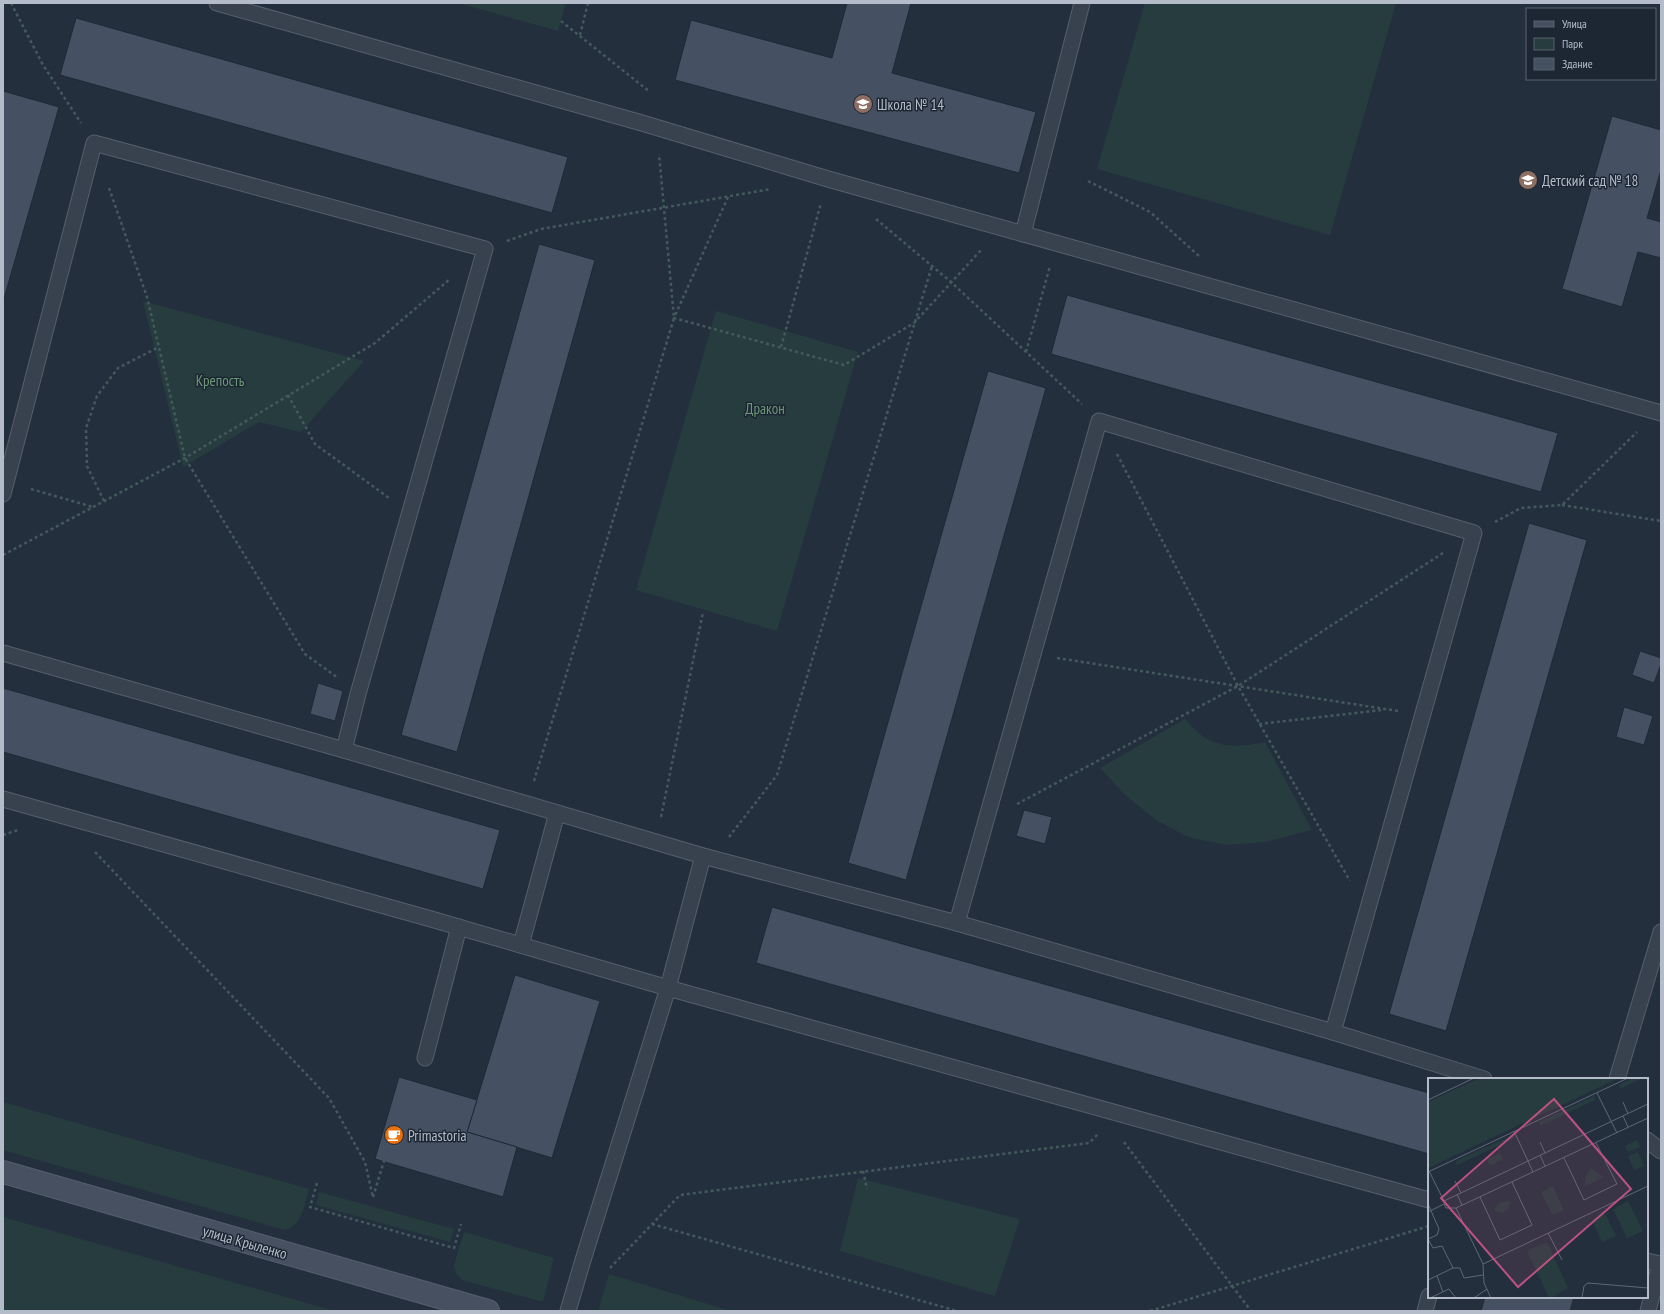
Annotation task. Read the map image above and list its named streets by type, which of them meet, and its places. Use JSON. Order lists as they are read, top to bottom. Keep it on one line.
{"streets":{"street":["улица Крыленко"]},"parks":["Крепость","Дракон"],"places":{"school or university":["Школа № 14","Детский сад № 18"],"cafe":["Primastoria"]},"legend":["Улица","Парк","Здание"]}
